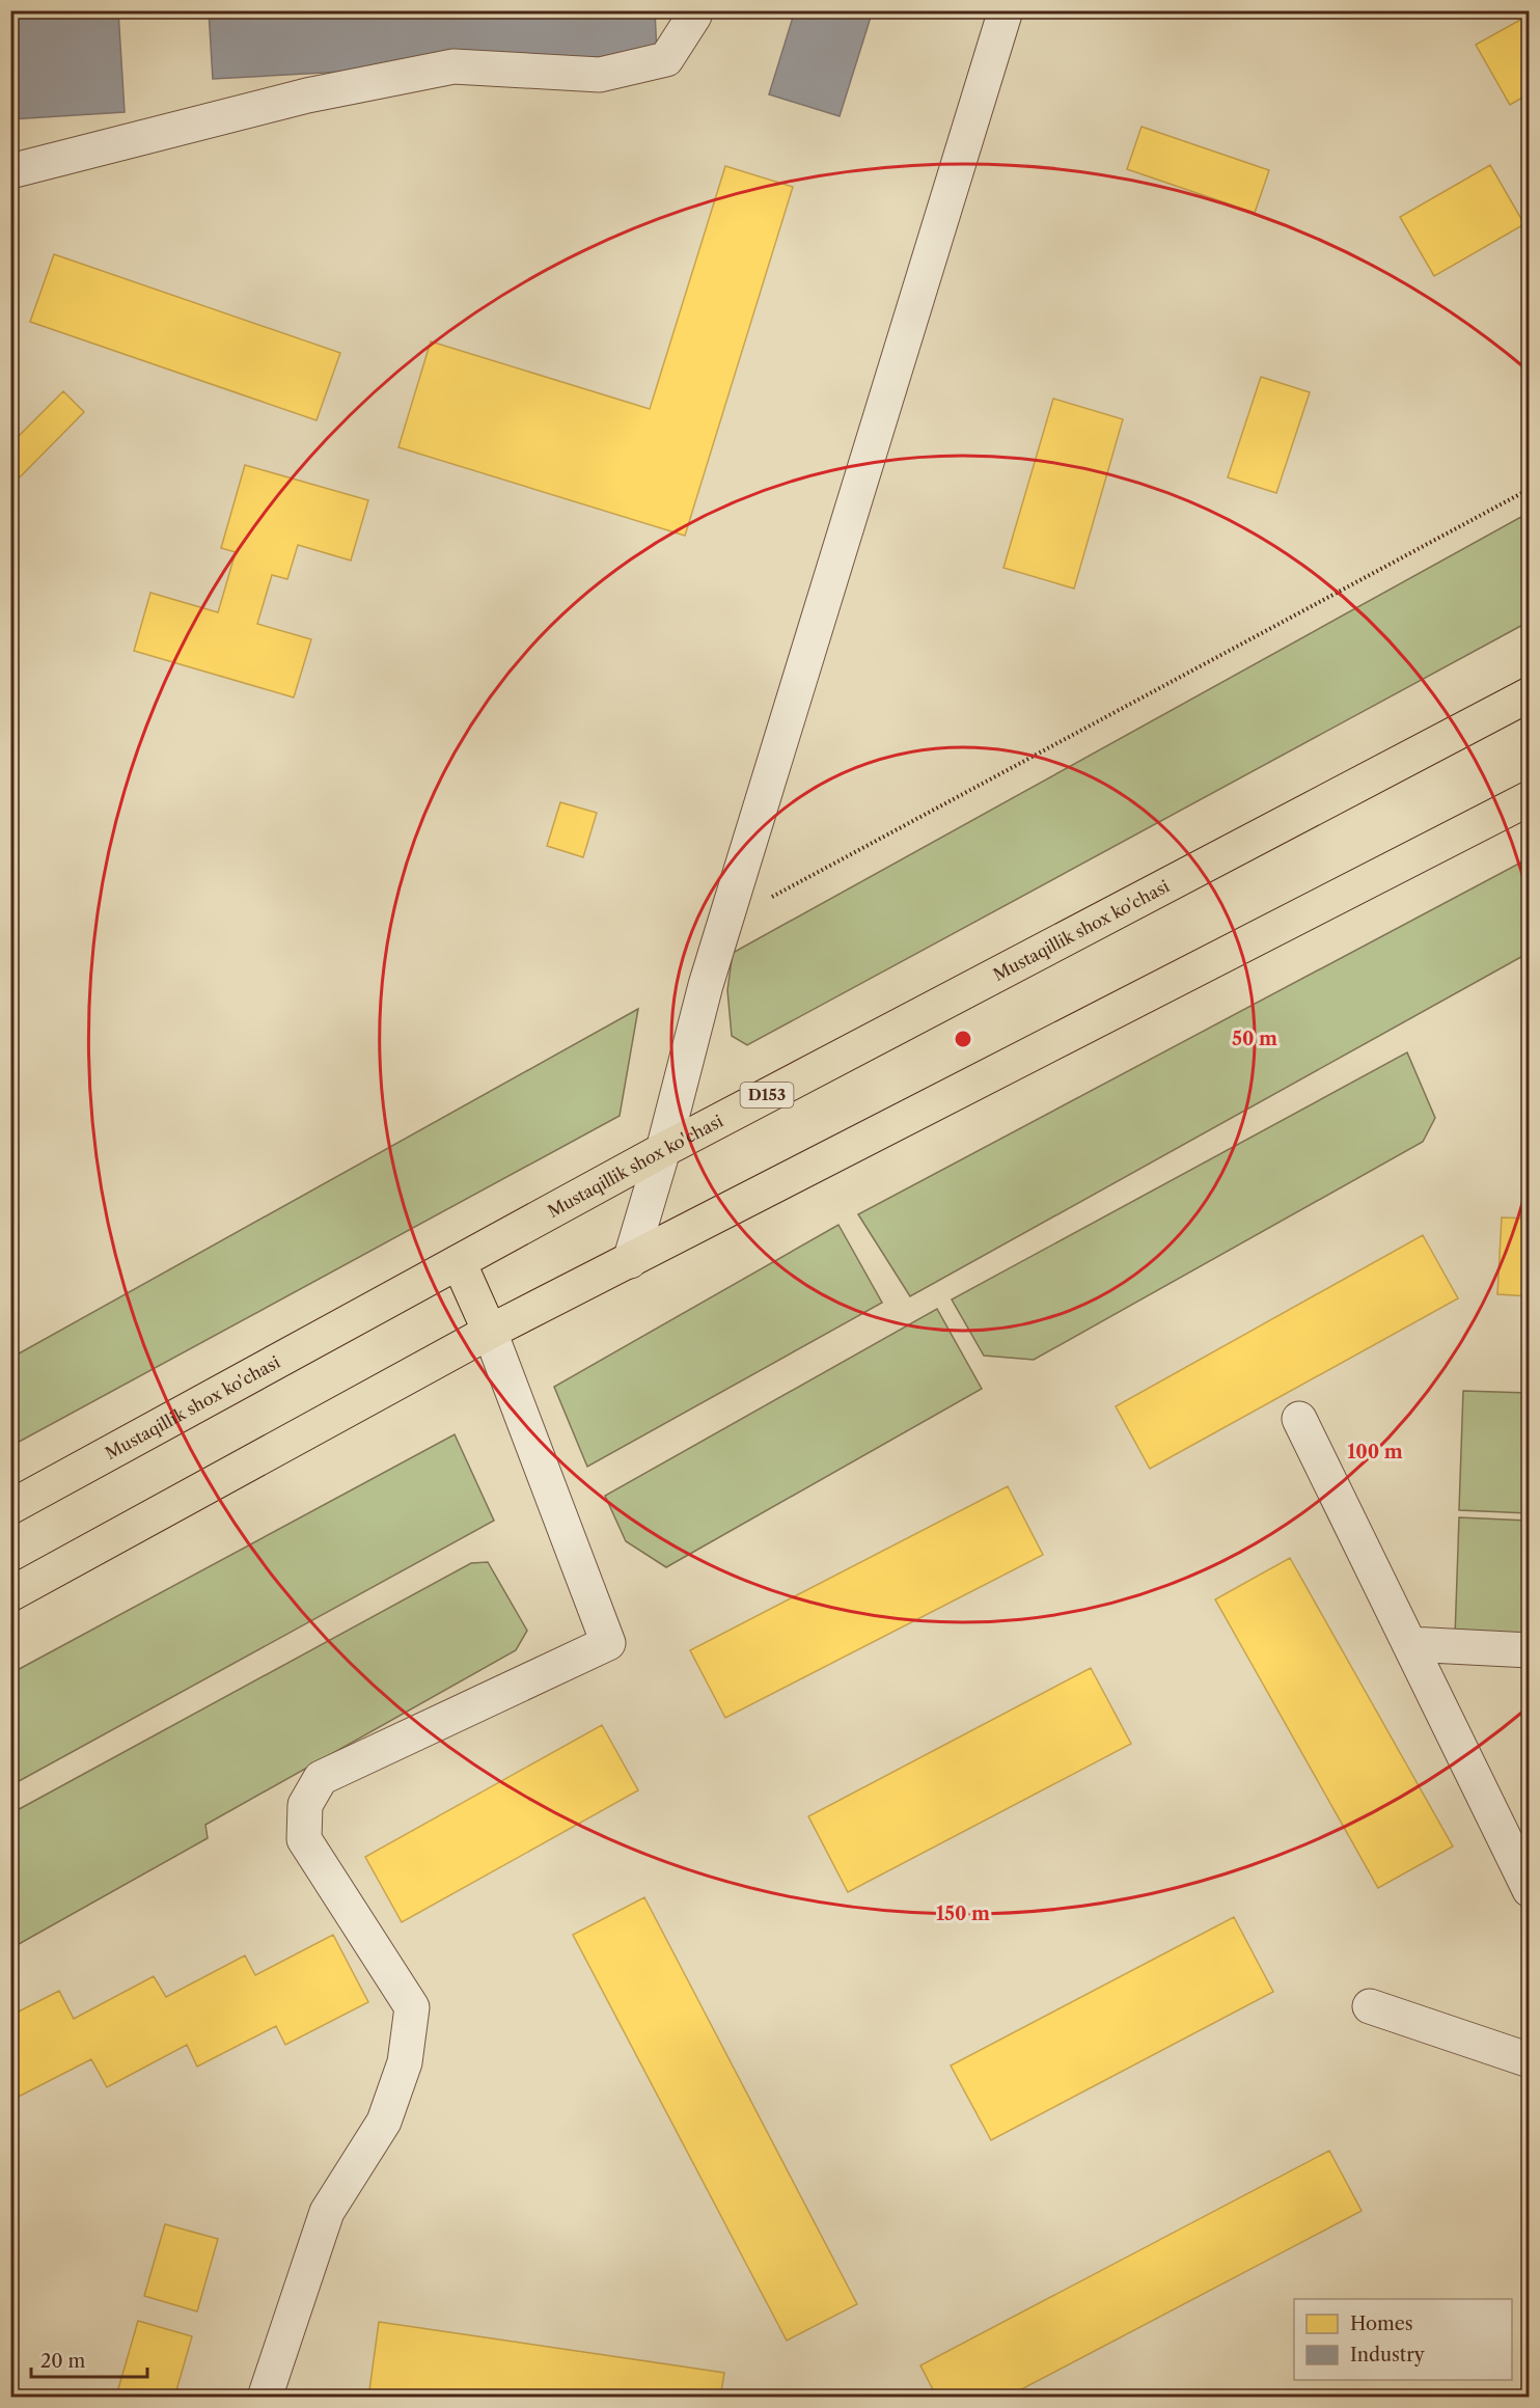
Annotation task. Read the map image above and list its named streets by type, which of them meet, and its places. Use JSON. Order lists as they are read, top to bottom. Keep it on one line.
{"streets":{"main road":["Mustaqillik shox ko'chasi","D153"]},"legend":["Homes","Industry"],"scale_bar":"20 m","rings":["50 m","100 m","150 m"]}
